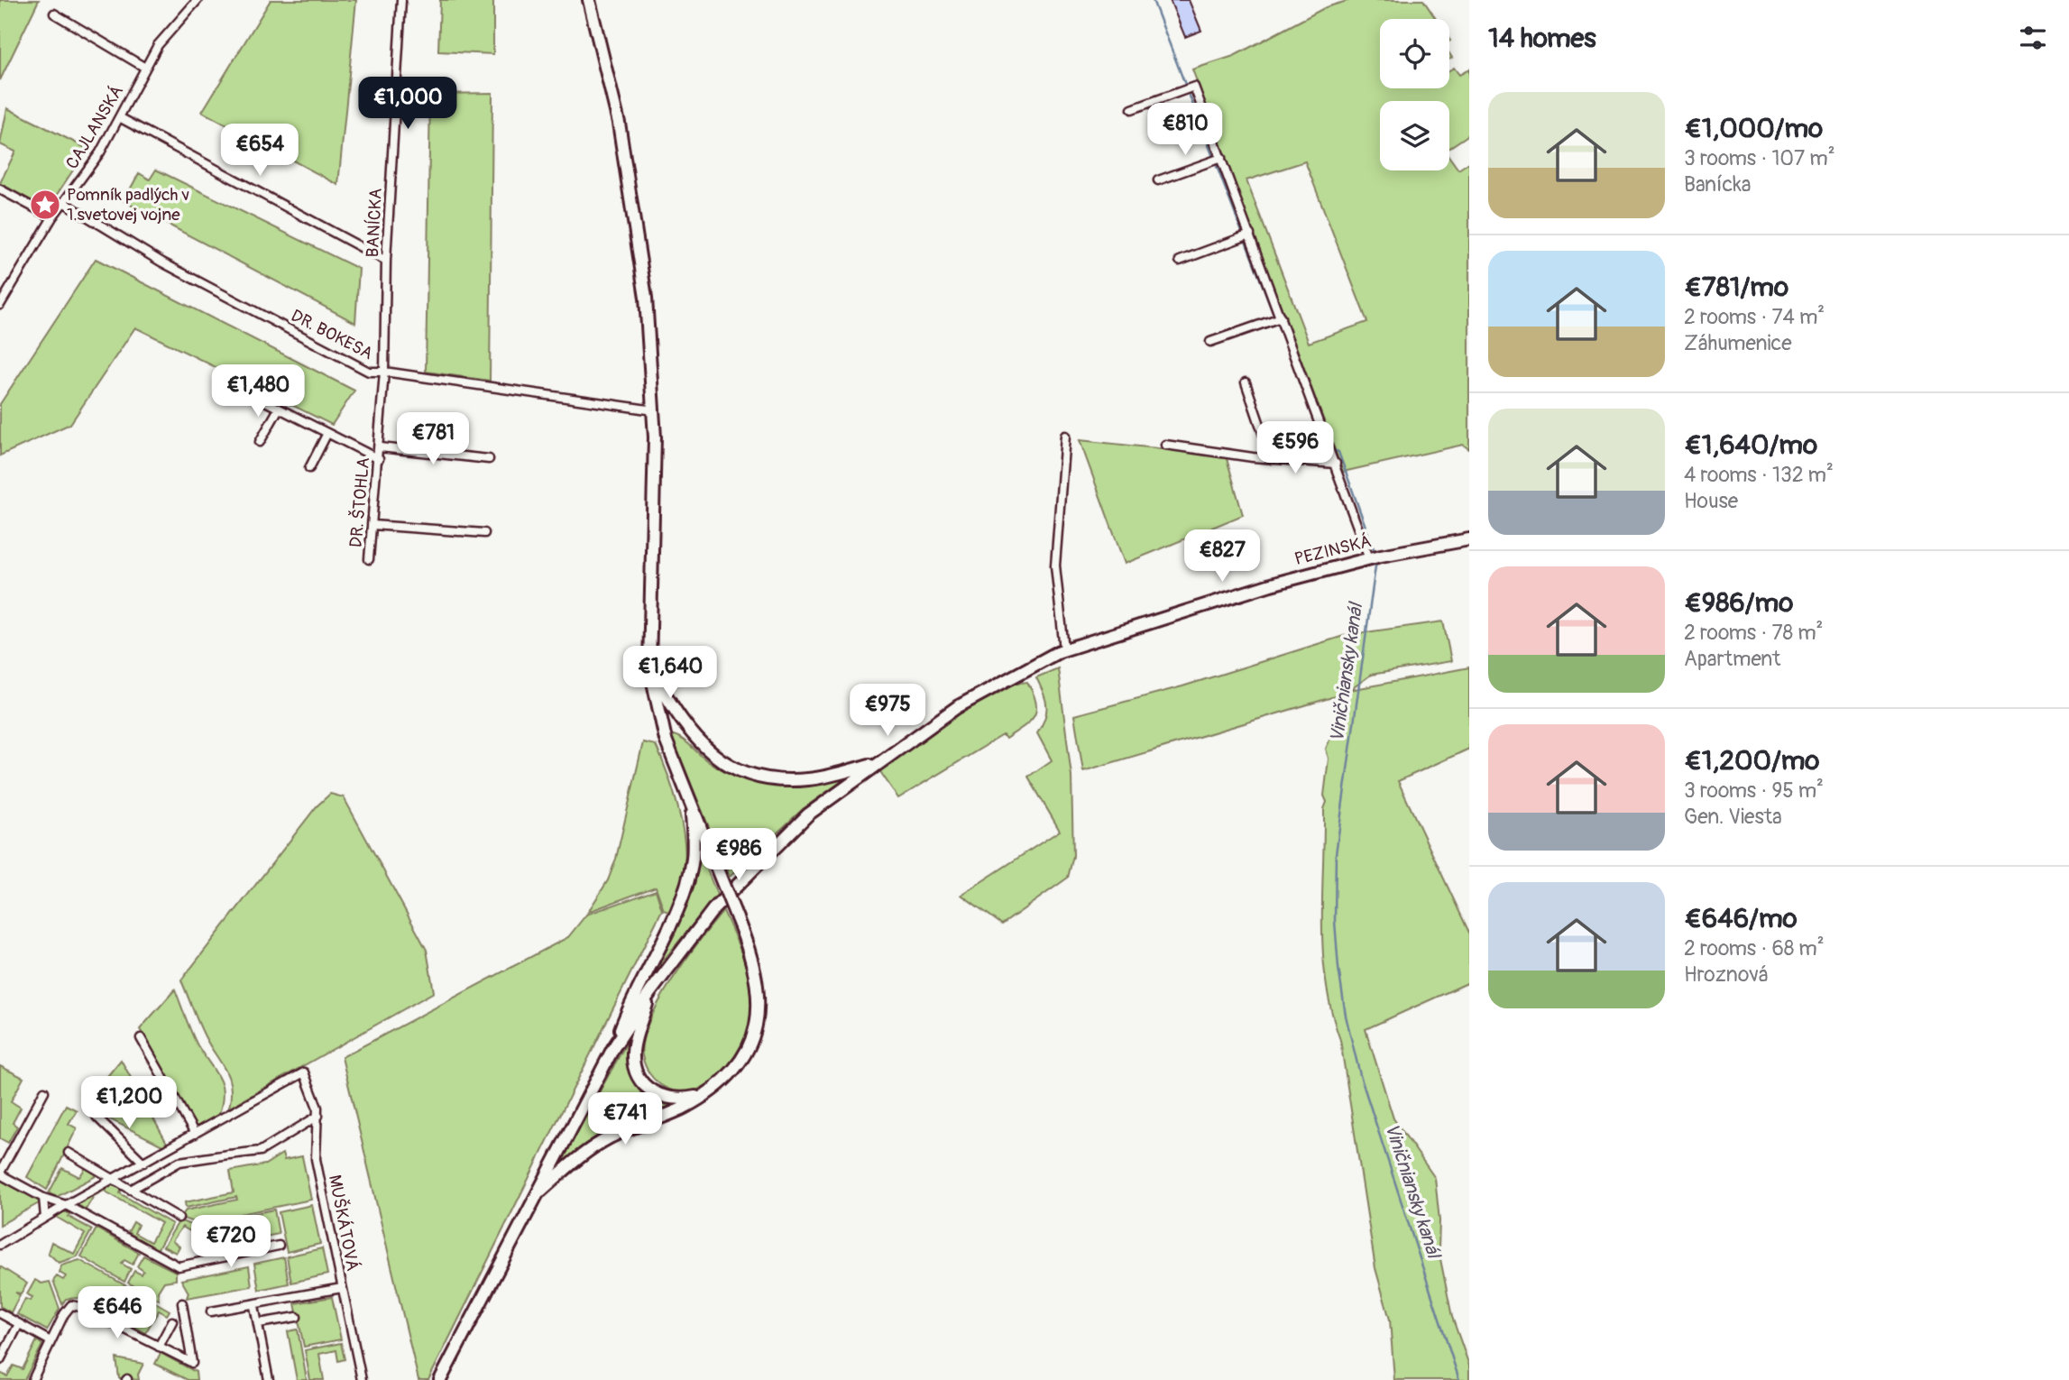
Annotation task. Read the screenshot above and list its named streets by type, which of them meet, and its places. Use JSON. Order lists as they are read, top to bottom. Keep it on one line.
{"streets":{"main road":["PEZINSKÁ"],"street":["CAJLANSKÁ","BANÍCKA","DR. BOKESA","DR. ŠTOHLA","MUŠKÁTOVÁ"]},"crossings":[["CAJLANSKÁ","DR. BOKESA"],["BANÍCKA","DR. BOKESA"],["BANÍCKA","DR. ŠTOHLA"]],"water":["Viničniansky kanál"],"places":{"place":["Pomník padlých v 1.svetovej vojne"]},"page":{"heading":"14 homes","list":[{"name":"€1,000/mo","note":"3 rooms · 107 m² · Banícka"},{"name":"€781/mo","note":"2 rooms · 74 m² · Záhumenice"},{"name":"€1,640/mo","note":"4 rooms · 132 m² · House"},{"name":"€986/mo","note":"2 rooms · 78 m² · Apartment"},{"name":"€1,200/mo","note":"3 rooms · 95 m² · Gen. Viesta"},{"name":"€646/mo","note":"2 rooms · 68 m² · Hroznová"}],"price":["€1,000","€810","€654","€1,480","€781","€596","€827","€1,640","€975","€986","€1,200","€741","€720","€646"]}}
